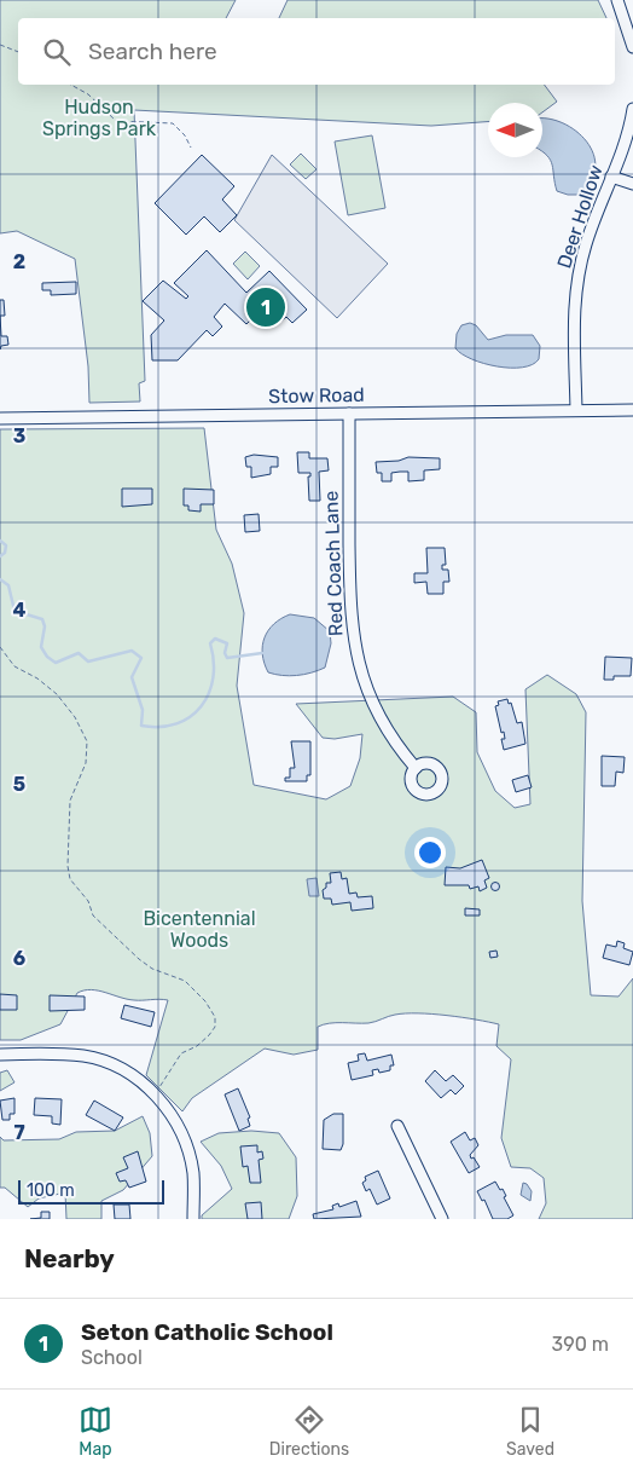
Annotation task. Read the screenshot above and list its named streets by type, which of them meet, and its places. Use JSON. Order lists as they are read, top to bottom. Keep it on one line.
{"streets":{"street":["Deer Hollow","Stow Road","Red Coach Lane"]},"crossings":[["Deer Hollow","Stow Road"],["Stow Road","Red Coach Lane"]],"parks":["Hudson Springs Park","Bicentennial Woods"],"scale_bar":"100 m","north":"left","page":{"search":"Search here","pins":"1","scale":"100 m","heading":"Nearby","list":[{"mark":"1","name":"Seton Catholic School","note":"School","value":"390 m"}],"nav":["Map","Directions","Saved"]},"grid":{"rows":["2","3","4","5","6","7"]}}
